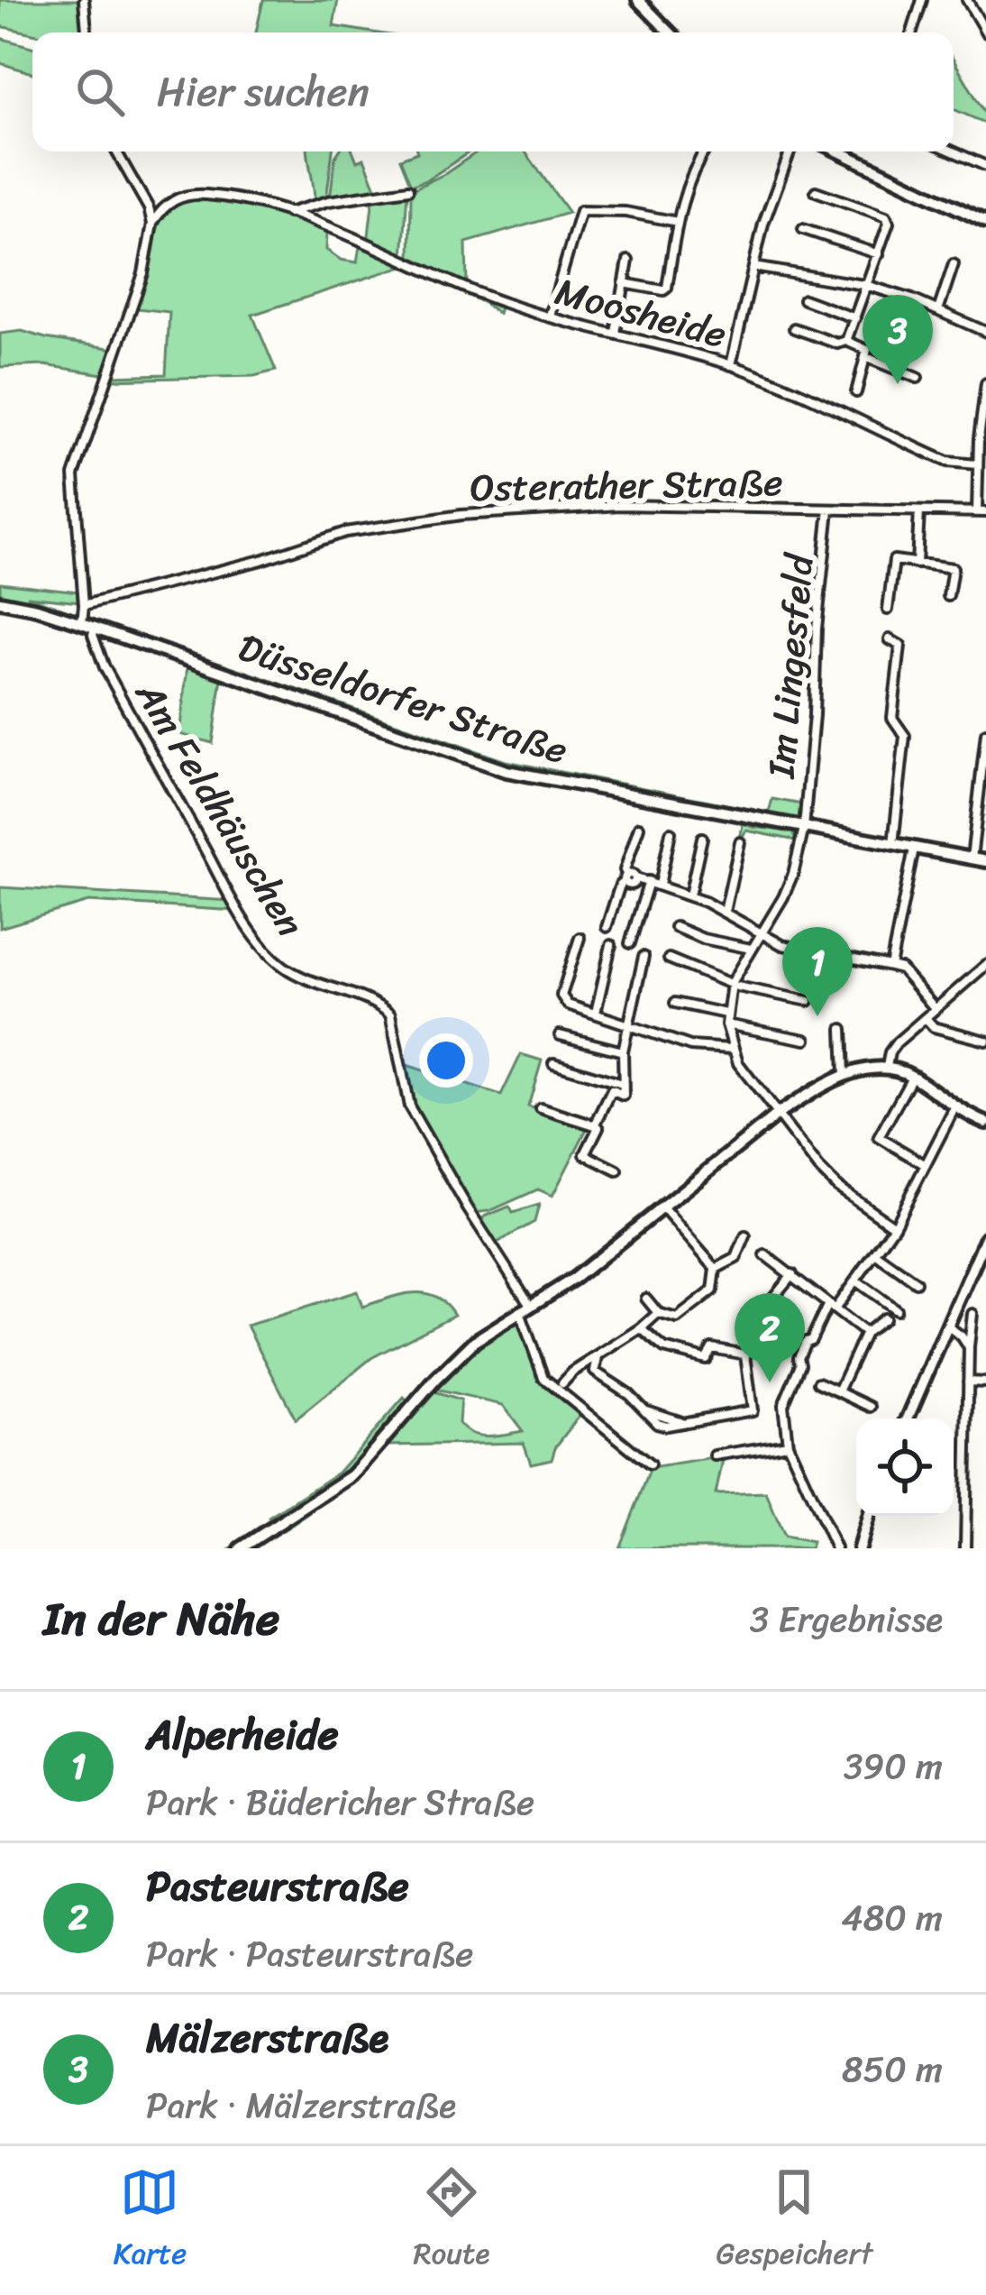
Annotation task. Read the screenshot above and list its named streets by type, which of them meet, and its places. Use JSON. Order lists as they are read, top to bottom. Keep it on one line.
{"streets":{"street":["Moosheide","Osterather Straße","Im Lingesfeld","Düsseldorfer Straße","Am Feldhäuschen"]},"crossings":[["Osterather Straße","Im Lingesfeld"],["Im Lingesfeld","Düsseldorfer Straße"],["Düsseldorfer Straße","Am Feldhäuschen"]],"page":{"search":"Hier suchen","pins":["3","1","2"],"heading":["In der Nähe","3 Ergebnisse"],"list":[{"mark":"1","name":"Alperheide","note":"Park · Büdericher Straße","value":"390 m"},{"mark":"2","name":"Pasteurstraße","note":"Park · Pasteurstraße","value":"480 m"},{"mark":"3","name":"Mälzerstraße","note":"Park · Mälzerstraße","value":"850 m"}],"nav":["Karte","Route","Gespeichert"]}}
